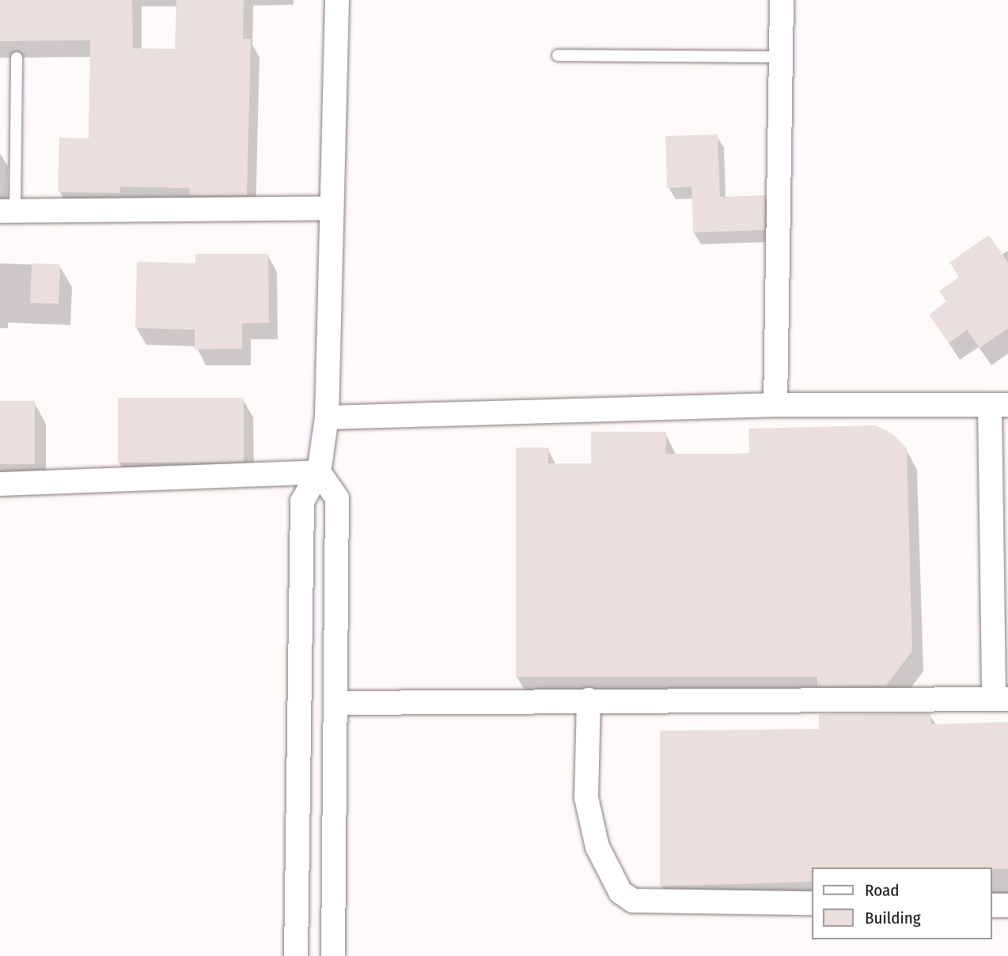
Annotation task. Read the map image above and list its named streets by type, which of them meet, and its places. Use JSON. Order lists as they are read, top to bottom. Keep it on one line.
{"legend":["Road","Building"]}
